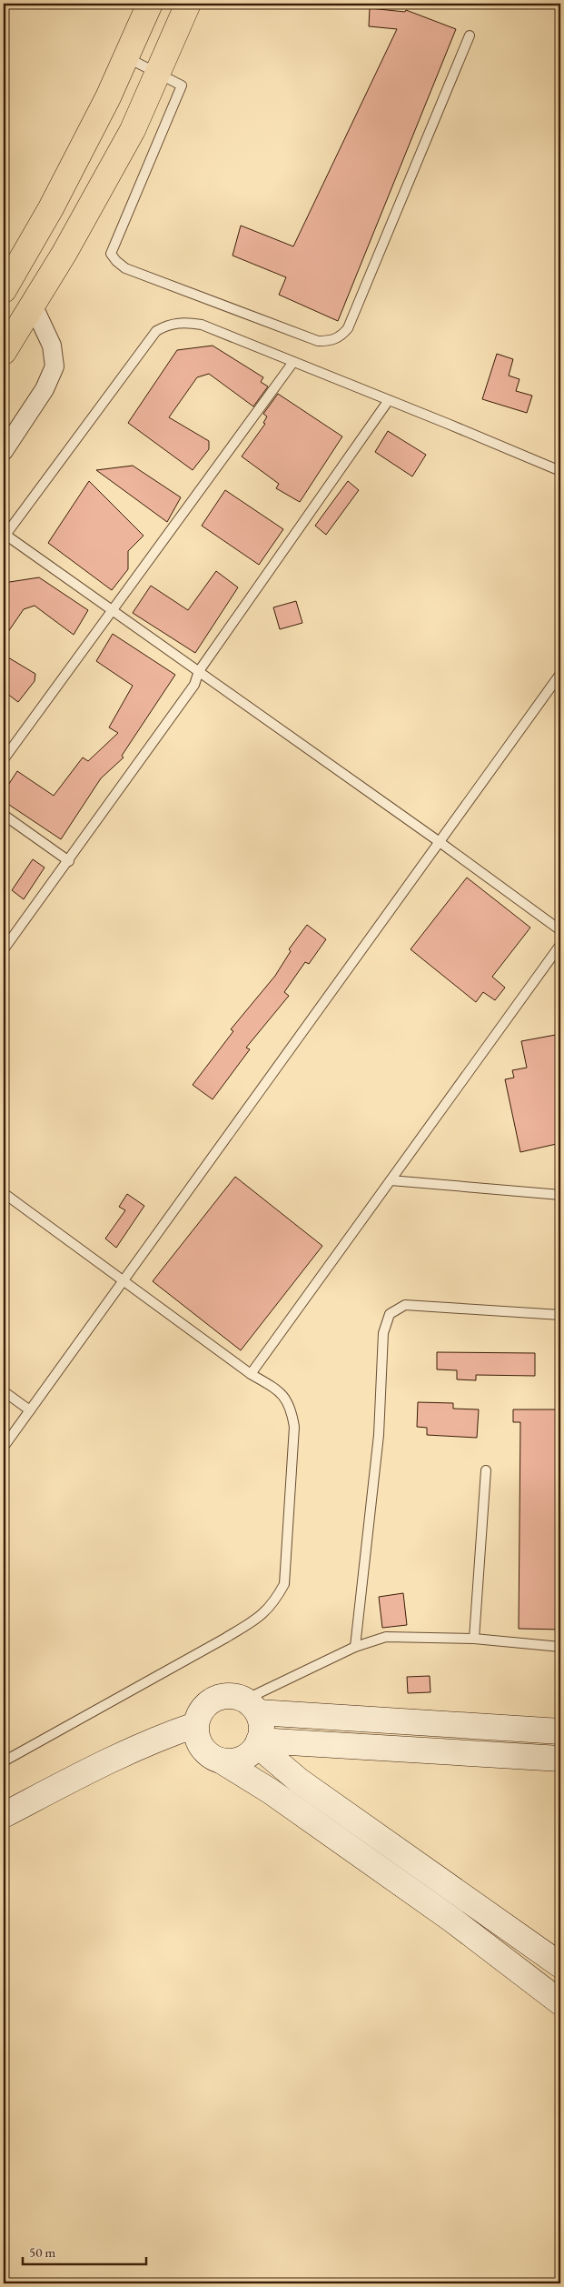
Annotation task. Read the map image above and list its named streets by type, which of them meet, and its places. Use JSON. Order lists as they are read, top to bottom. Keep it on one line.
{"scale_bar":"50 m"}
